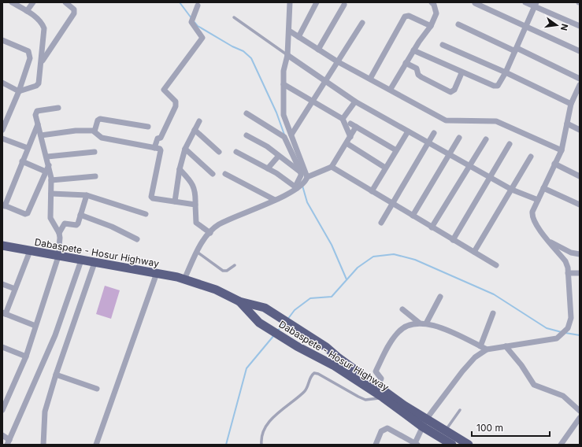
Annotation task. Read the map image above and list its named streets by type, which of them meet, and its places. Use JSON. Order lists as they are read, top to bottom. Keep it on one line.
{"streets":{"highway":["Dabaspete - Hosur Highway"]},"scale_bar":"100 m","north":"right"}
